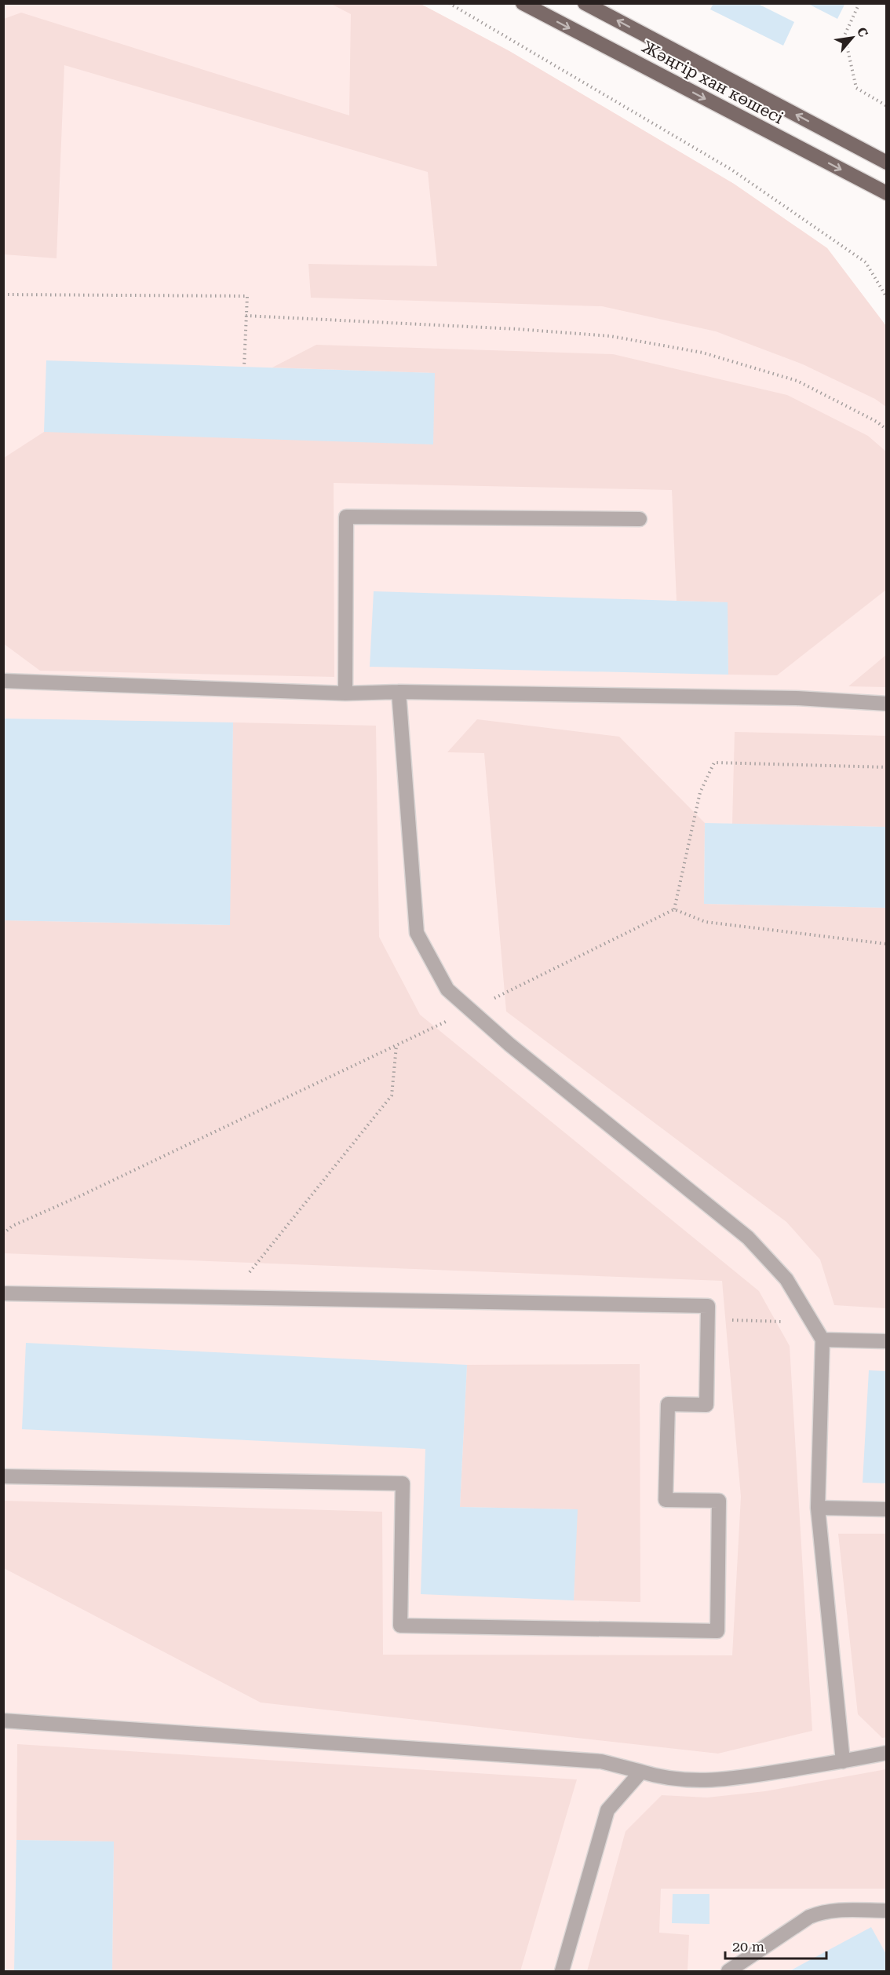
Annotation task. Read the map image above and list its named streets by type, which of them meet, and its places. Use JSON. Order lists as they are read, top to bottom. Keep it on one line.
{"streets":{"main road":["Жәңгір хан көшесі"]},"scale_bar":"20 m","north":"top right"}
